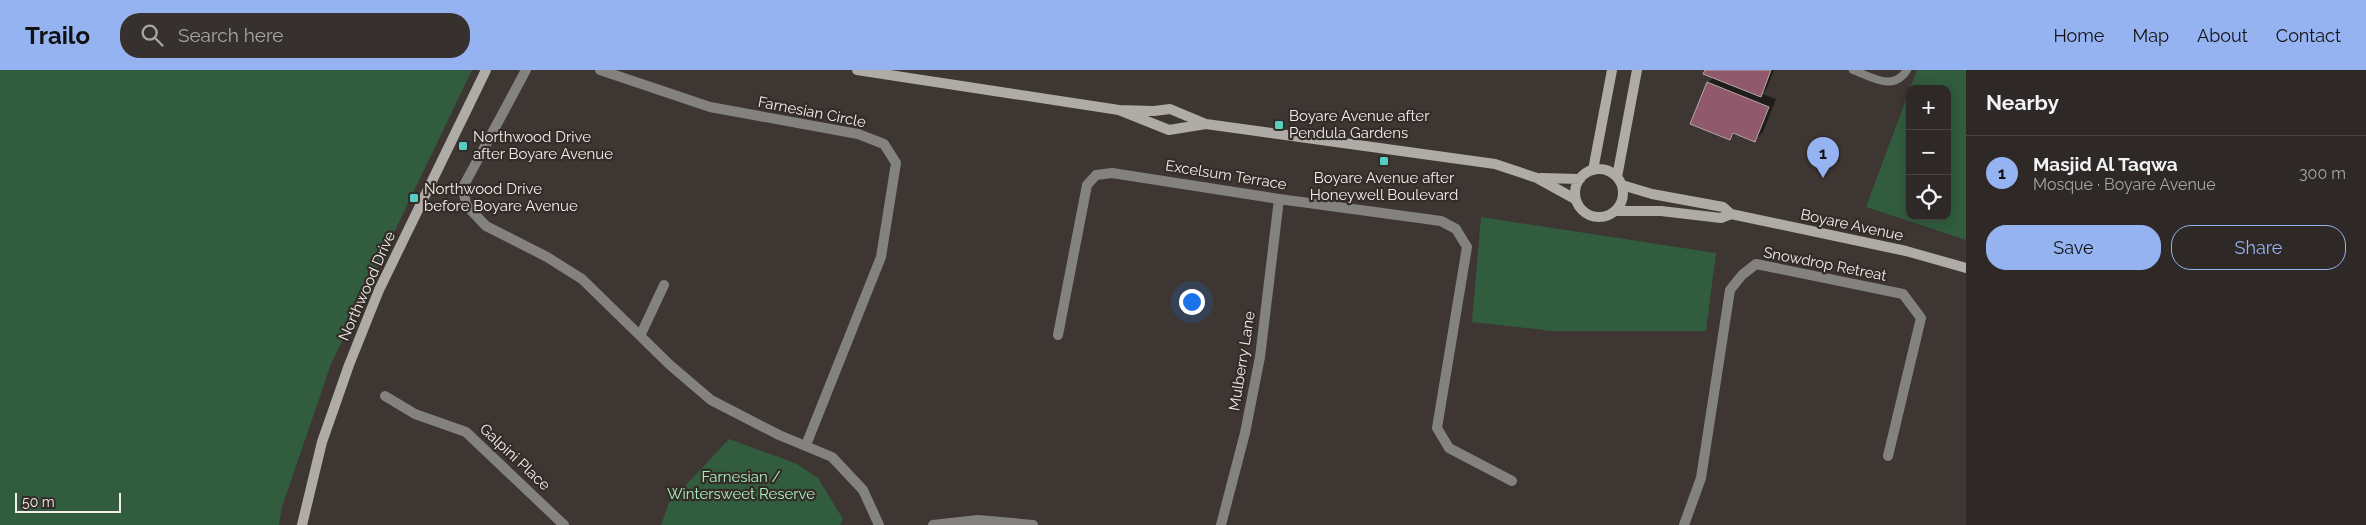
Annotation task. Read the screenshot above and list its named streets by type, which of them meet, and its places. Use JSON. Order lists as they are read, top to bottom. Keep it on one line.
{"streets":{"street":["Farnesian Circle","Excelsum Terrace","Boyare Avenue","Snowdrop Retreat","Northwood Drive","Mulberry Lane","Galpini Place"]},"crossings":[["Excelsum Terrace","Mulberry Lane"]],"parks":["Farnesian / Wintersweet Reserve"],"places":{"transit":["Boyare Avenue after Pendula Gardens","Northwood Drive after Boyare Avenue","Boyare Avenue after Honeywell Boulevard","Northwood Drive before Boyare Avenue"]},"scale_bar":"50 m","page":{"header":"Trailo","search":"Search here","nav":["Home","Map","About","Contact"],"heading":"Nearby","map_buttons":["+","−"],"list":[{"mark":"1","name":"Masjid Al Taqwa","note":"Mosque · Boyare Avenue","value":"300 m"}],"pins":"1","buttons":["Save","Share"],"scale":"50 m"}}
